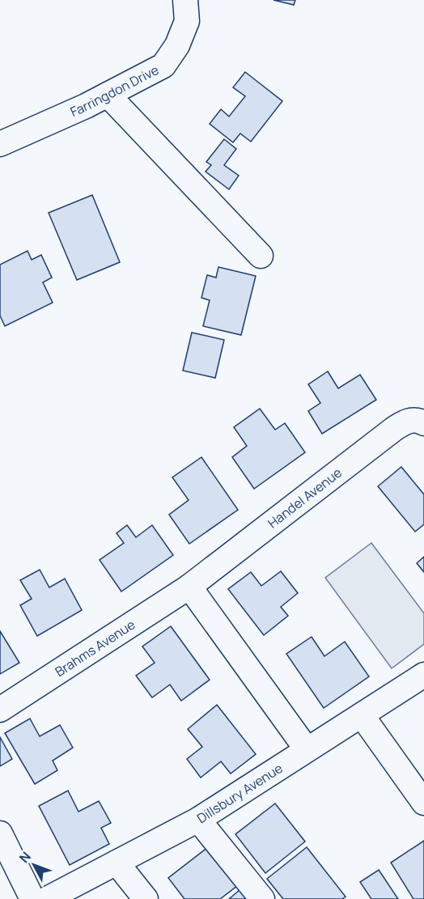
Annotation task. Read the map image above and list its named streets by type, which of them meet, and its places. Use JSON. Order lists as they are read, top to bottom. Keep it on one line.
{"streets":{"street":["Farringdon Drive","Handel Avenue","Brahms Avenue","Dillsbury Avenue"]},"crossings":[["Handel Avenue","Brahms Avenue"]],"north":"top left"}
